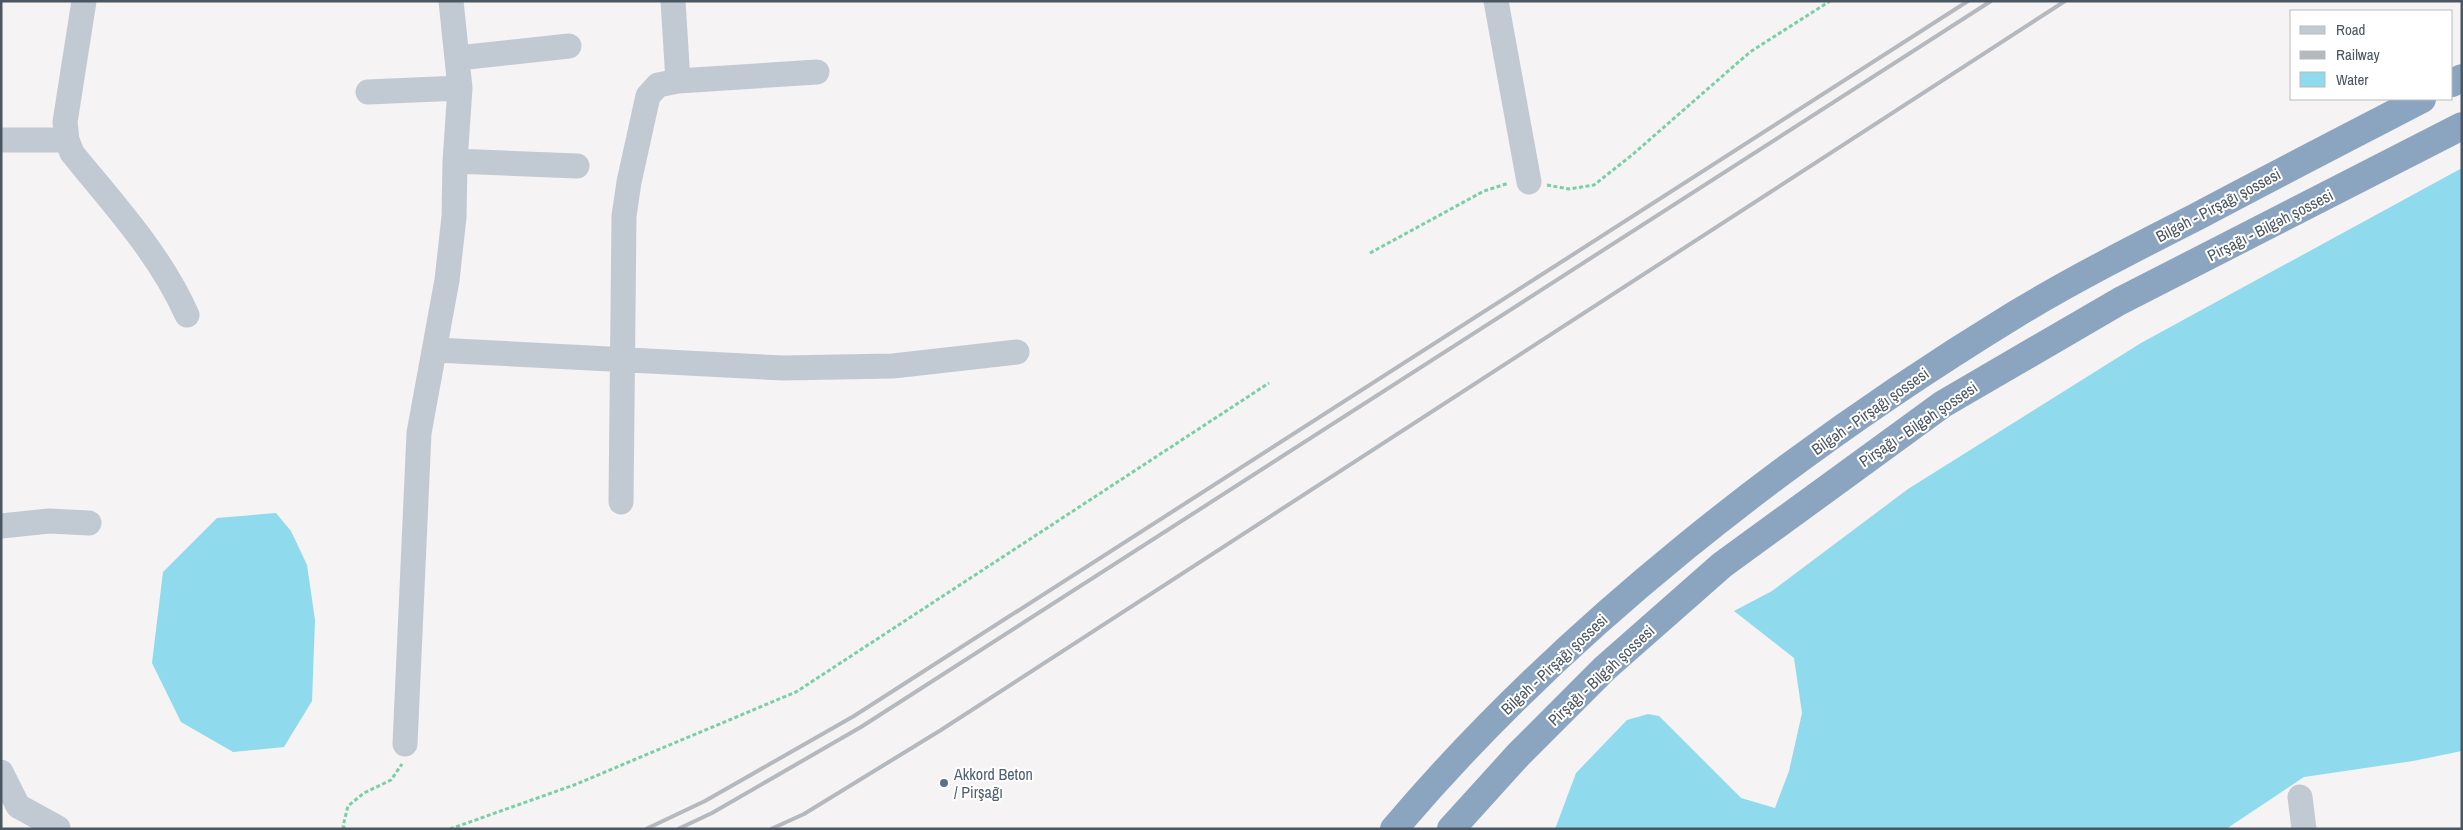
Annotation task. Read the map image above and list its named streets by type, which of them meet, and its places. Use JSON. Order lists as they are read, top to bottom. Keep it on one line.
{"streets":{"highway":["Bilgəh - Pirşağı şossesi","Pirşağı - Bilgəh şossesi"]},"places":["Akkord Beton / Pirşağı"],"legend":["Road","Railway","Water"]}
